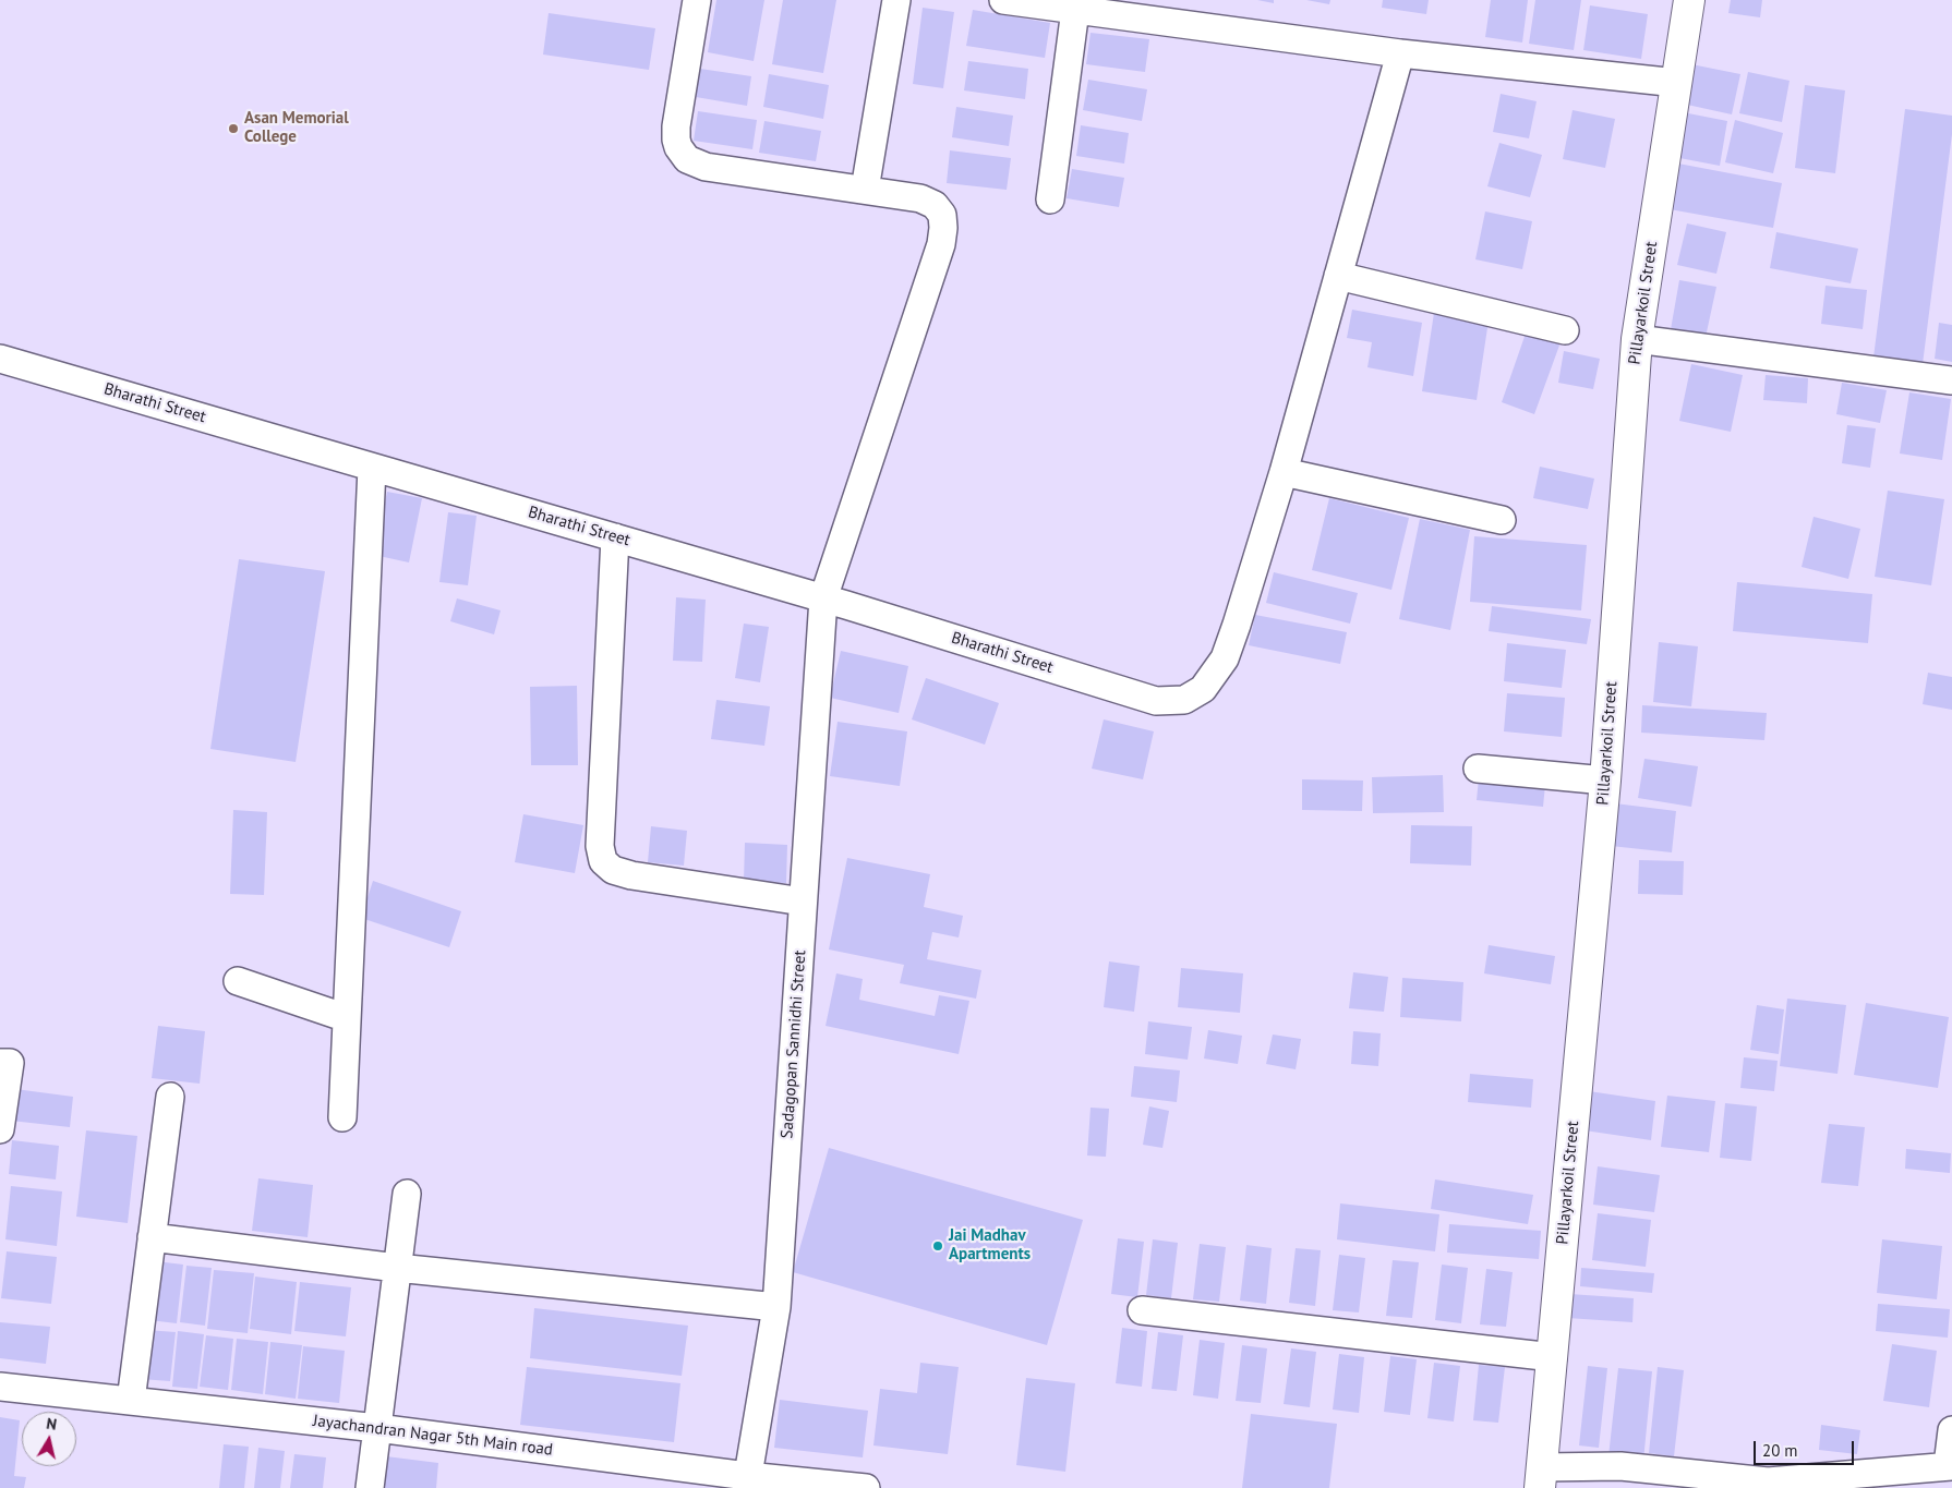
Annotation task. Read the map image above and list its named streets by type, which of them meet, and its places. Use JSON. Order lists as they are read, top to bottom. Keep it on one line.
{"streets":{"street":["Pillayarkoil Street","Bharathi Street","Sadagopan Sannidhi Street","Jayachandran Nagar 5th Main road"]},"crossings":[["Bharathi Street","Sadagopan Sannidhi Street"],["Sadagopan Sannidhi Street","Jayachandran Nagar 5th Main road"]],"places":["Asan Memorial College","Jai Madhav Apartments"],"scale_bar":"20 m","north":"top"}
